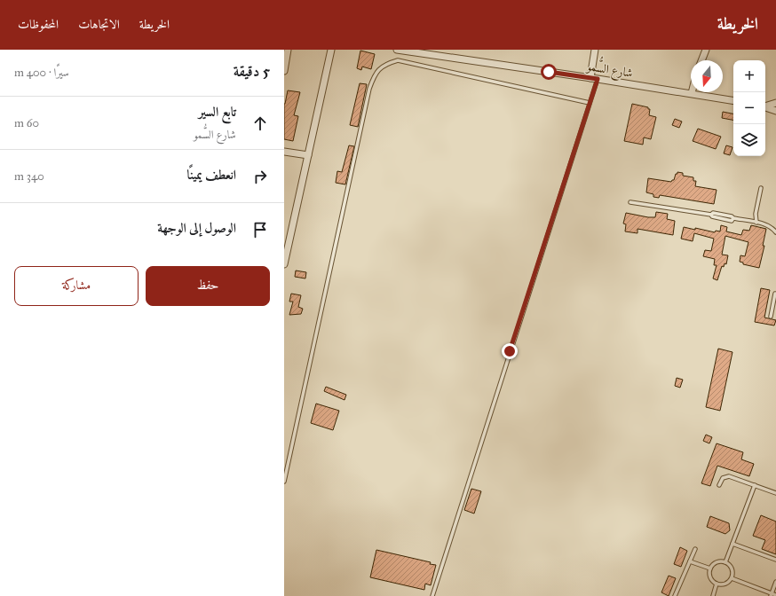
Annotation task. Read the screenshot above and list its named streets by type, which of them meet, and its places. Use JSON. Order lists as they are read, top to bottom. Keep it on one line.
{"streets":{"street":["شارع السُّمو"]},"north":"bottom","page":{"header":"الخريطة","nav":["الخريطة","الاتجاهات","المحفوظات"],"heading":["5 دقيقة","سيرًا · 400 m"],"map_buttons":["+","−"],"list":[["تابع السير","شارع السُّمو","60 m"],["انعطف يمينًا","340 m"],"الوصول إلى الوجهة"],"buttons":["حفظ","مشاركة"]}}
